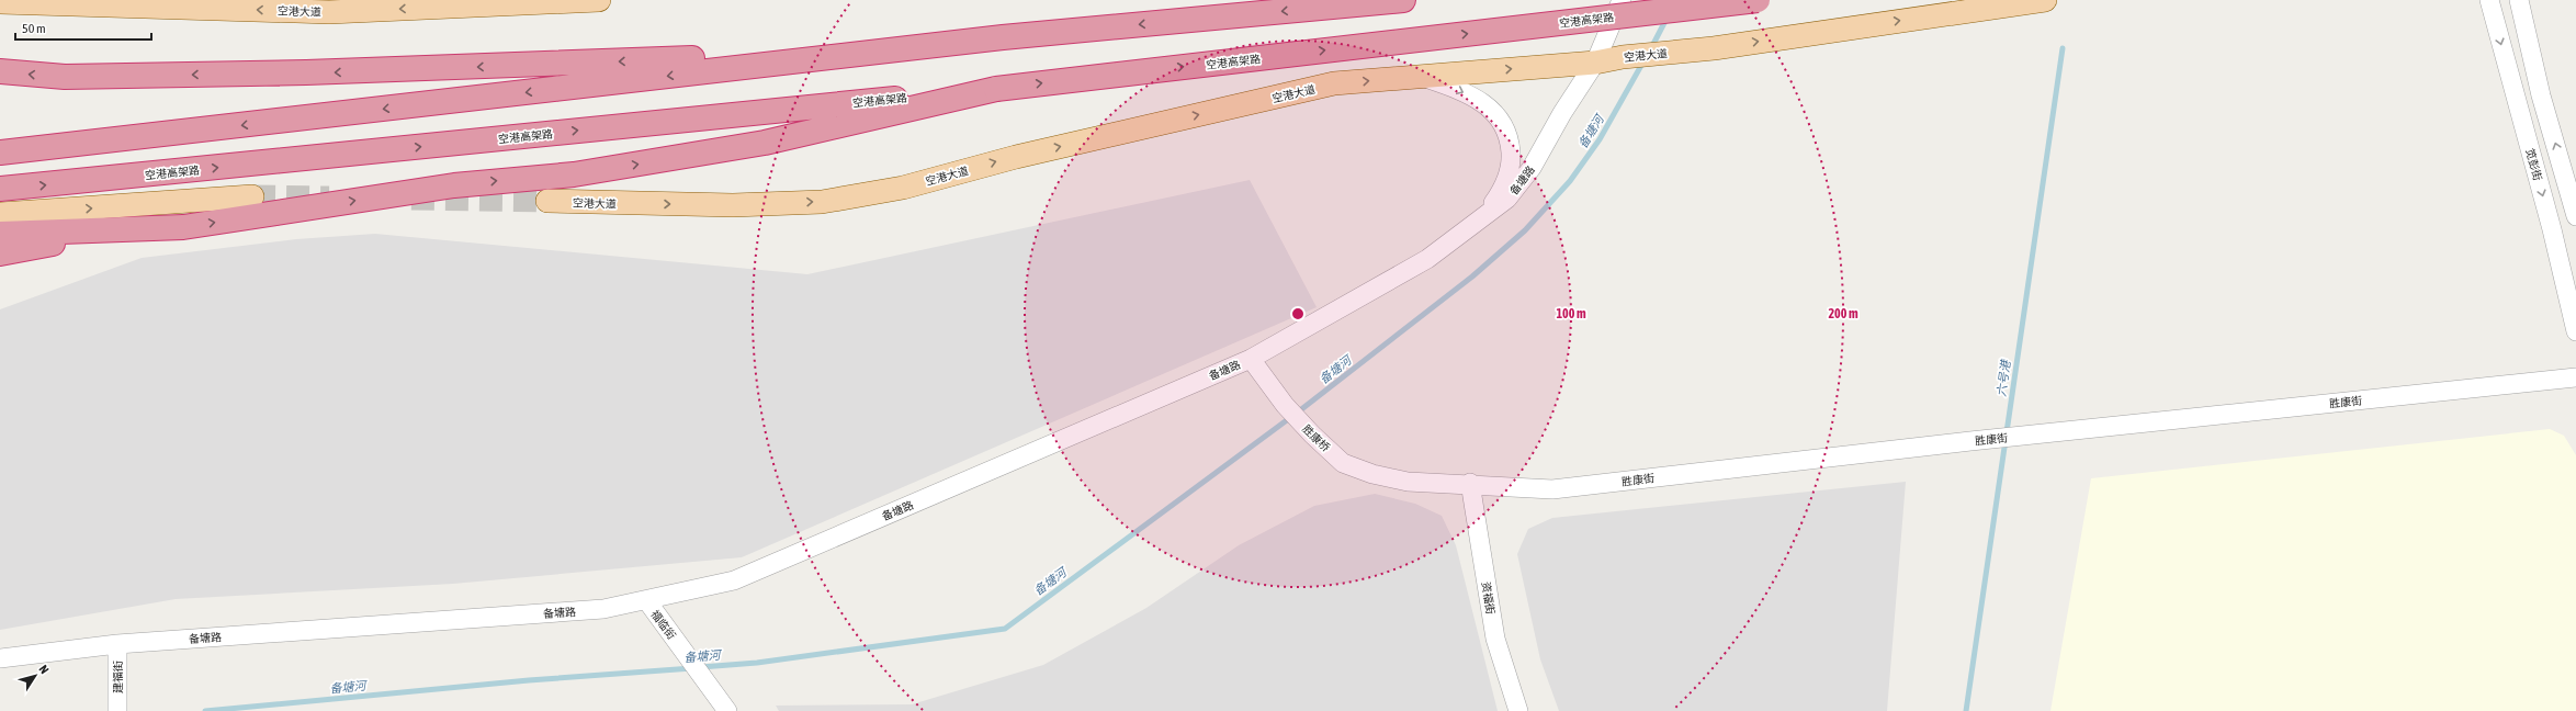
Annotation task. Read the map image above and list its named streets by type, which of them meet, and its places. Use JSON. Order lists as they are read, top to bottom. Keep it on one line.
{"streets":{"highway":["空港高架路"],"main road":["空港大道"],"street":["笕彭街","备塘路","胜康街","胜康桥","资福街","福临街","建福街"]},"crossings":[["空港大道","备塘路"],["备塘路","胜康桥"],["备塘路","福临街"],["备塘路","建福街"],["胜康街","胜康桥"],["胜康街","资福街"]],"water":["备塘河","六号港"],"scale_bar":"50 m","north":"top right","rings":["100 m","200 m"]}
